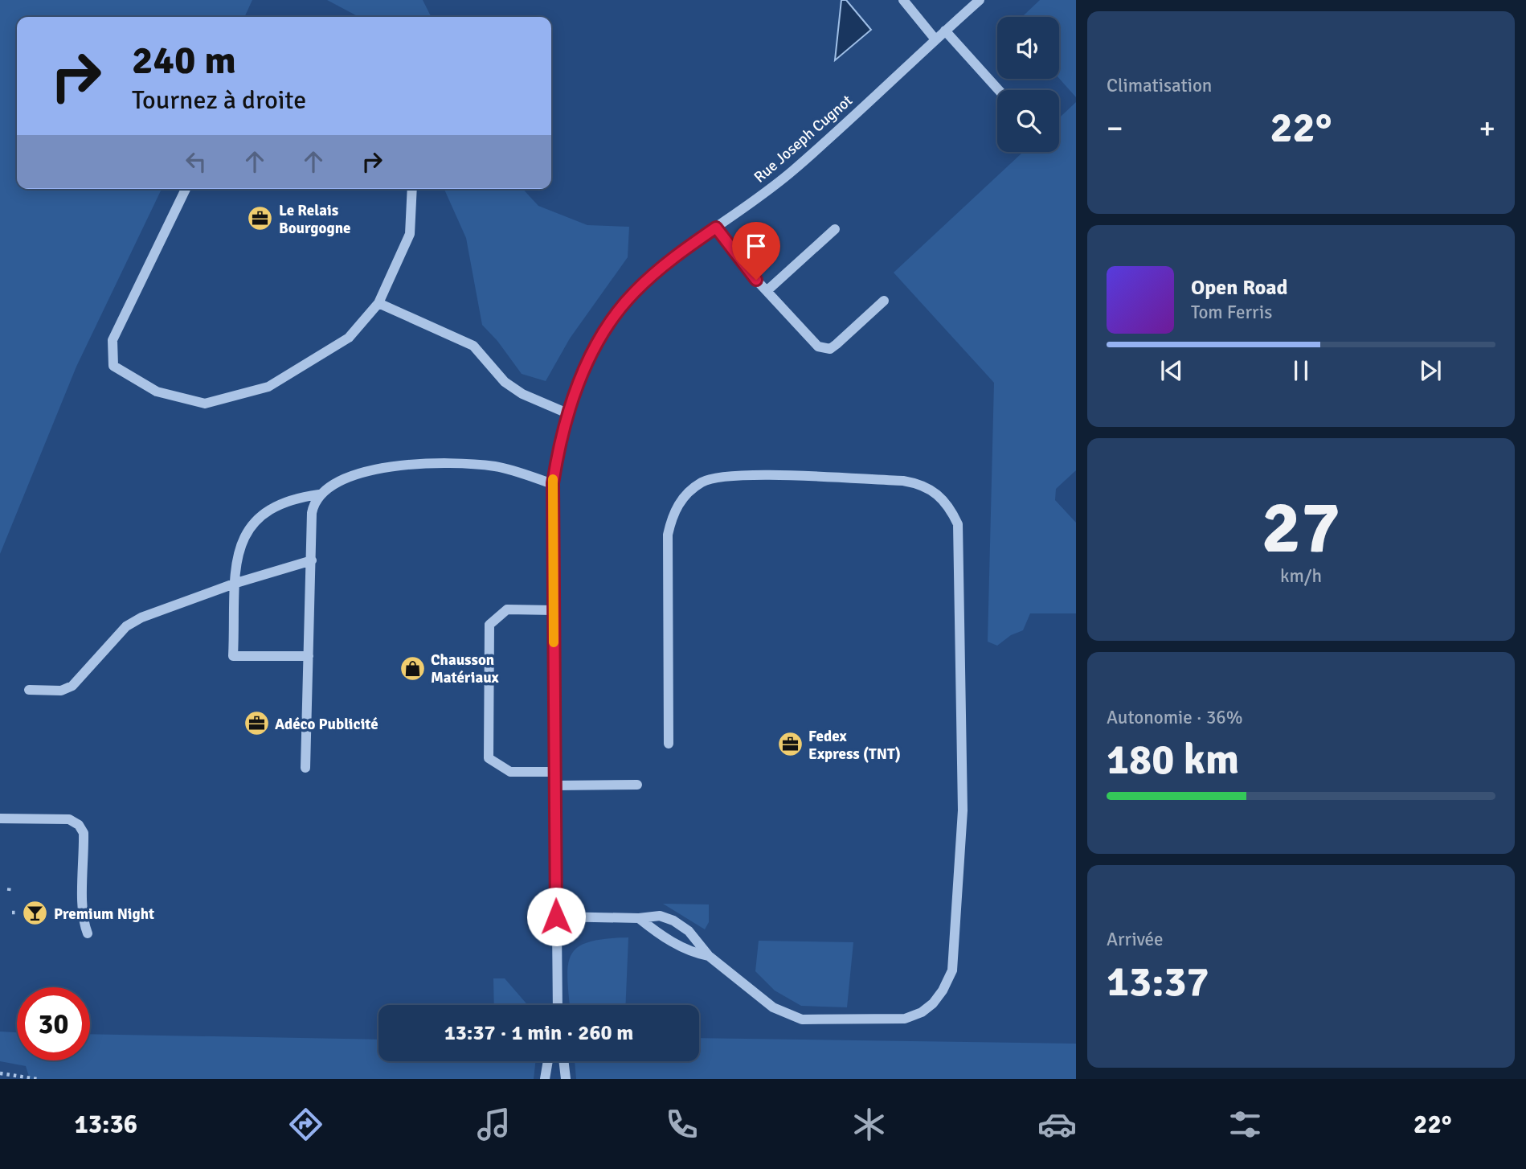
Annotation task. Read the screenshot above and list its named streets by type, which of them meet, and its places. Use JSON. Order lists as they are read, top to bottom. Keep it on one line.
{"streets":{"street":["Rue Joseph Cugnot"]},"places":{"office":["Le Relais Bourgogne","Adéco Publicité","Fedex Express (TNT)"],"shop":["Chausson Matériaux"],"bar":["Premium Night"]},"page":{"tile":["Climatisation",["27","km/h"],["Autonomie · 36%","180 km"],["Arrivée","13:37"]],"turn":["240 m","Tournez à droite"],"heat":["−","22°","+"],"song":["Open Road","Tom Ferris"],"limit":"30","trip":"13:37 · 1 min · 260 m","tabs":["13:36","22°"]}}
